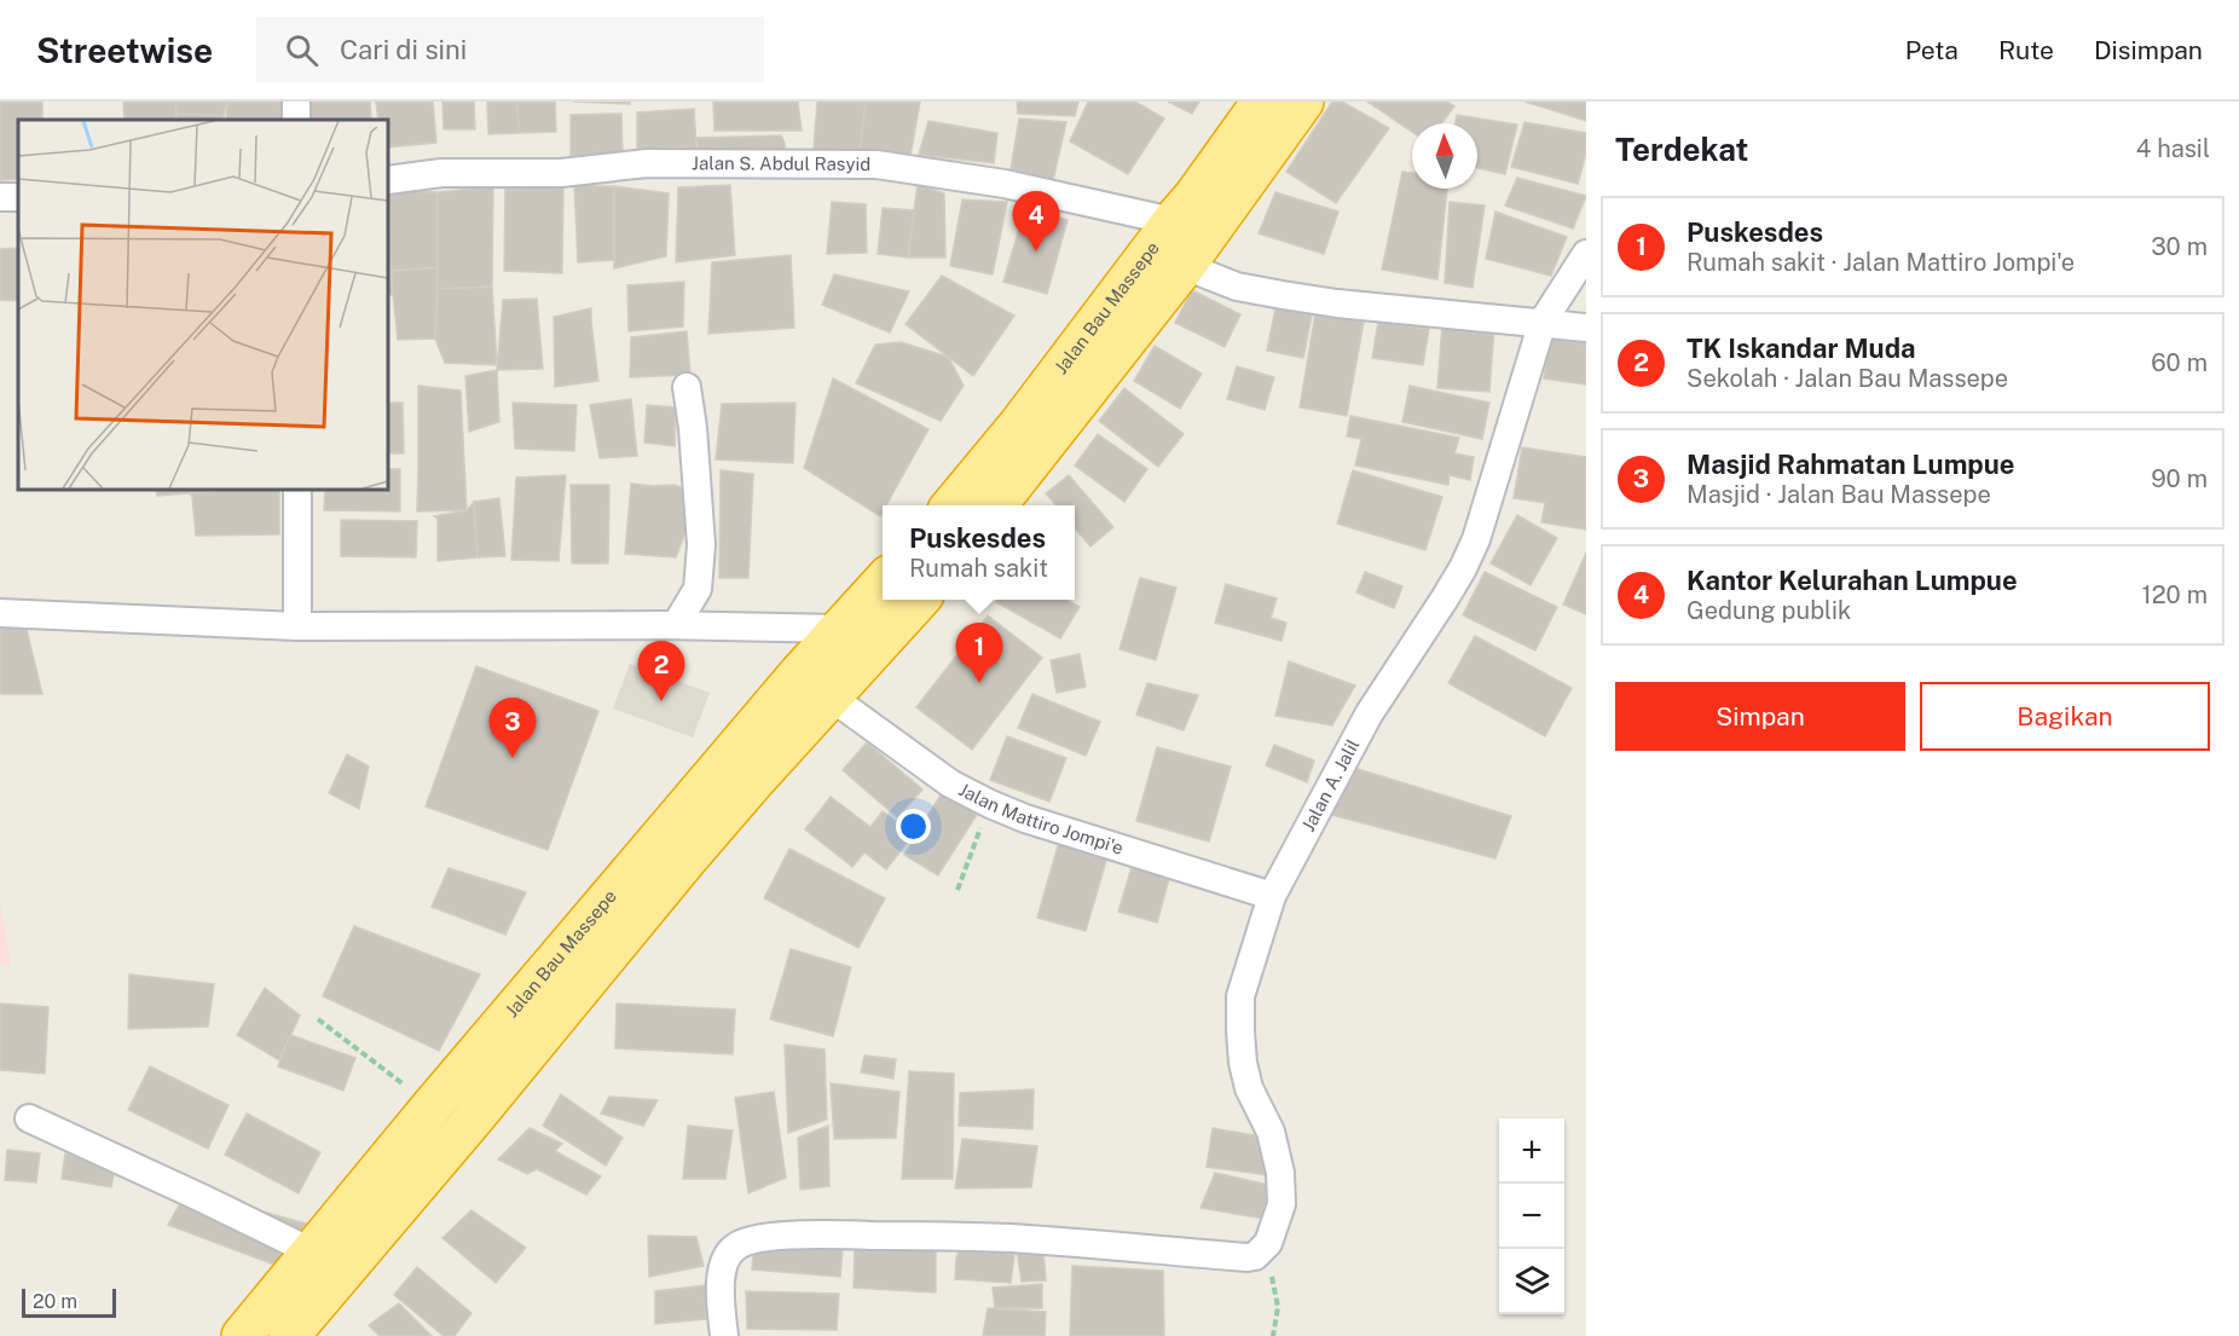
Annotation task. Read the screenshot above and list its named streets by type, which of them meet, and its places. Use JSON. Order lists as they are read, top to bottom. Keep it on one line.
{"streets":{"highway":["Jalan Bau Massepe"],"street":["Jalan S. Abdul Rasyid","Jalan A. Jalil","Jalan Mattiro Jompi'e"]},"crossings":[["Jalan S. Abdul Rasyid","Jalan Bau Massepe"],["Jalan Bau Massepe","Jalan Mattiro Jompi'e"],["Jalan A. Jalil","Jalan Mattiro Jompi'e"]],"scale_bar":"20 m","north":"top","page":{"header":"Streetwise","search":"Cari di sini","nav":["Peta","Rute","Disimpan"],"heading":["Terdekat","4 hasil"],"pins":["4","1","2","3"],"list":[{"mark":"1","name":"Puskesdes","note":"Rumah sakit · Jalan Mattiro Jompi'e","value":"30 m"},{"mark":"2","name":"TK Iskandar Muda","note":"Sekolah · Jalan Bau Massepe","value":"60 m"},{"mark":"3","name":"Masjid Rahmatan Lumpue","note":"Masjid · Jalan Bau Massepe","value":"90 m"},{"mark":"4","name":"Kantor Kelurahan Lumpue","note":"Gedung publik","value":"120 m"}],"popup":["Puskesdes","Rumah sakit"],"buttons":["Simpan","Bagikan"],"map_buttons":["+","−"],"scale":"20 m"}}
